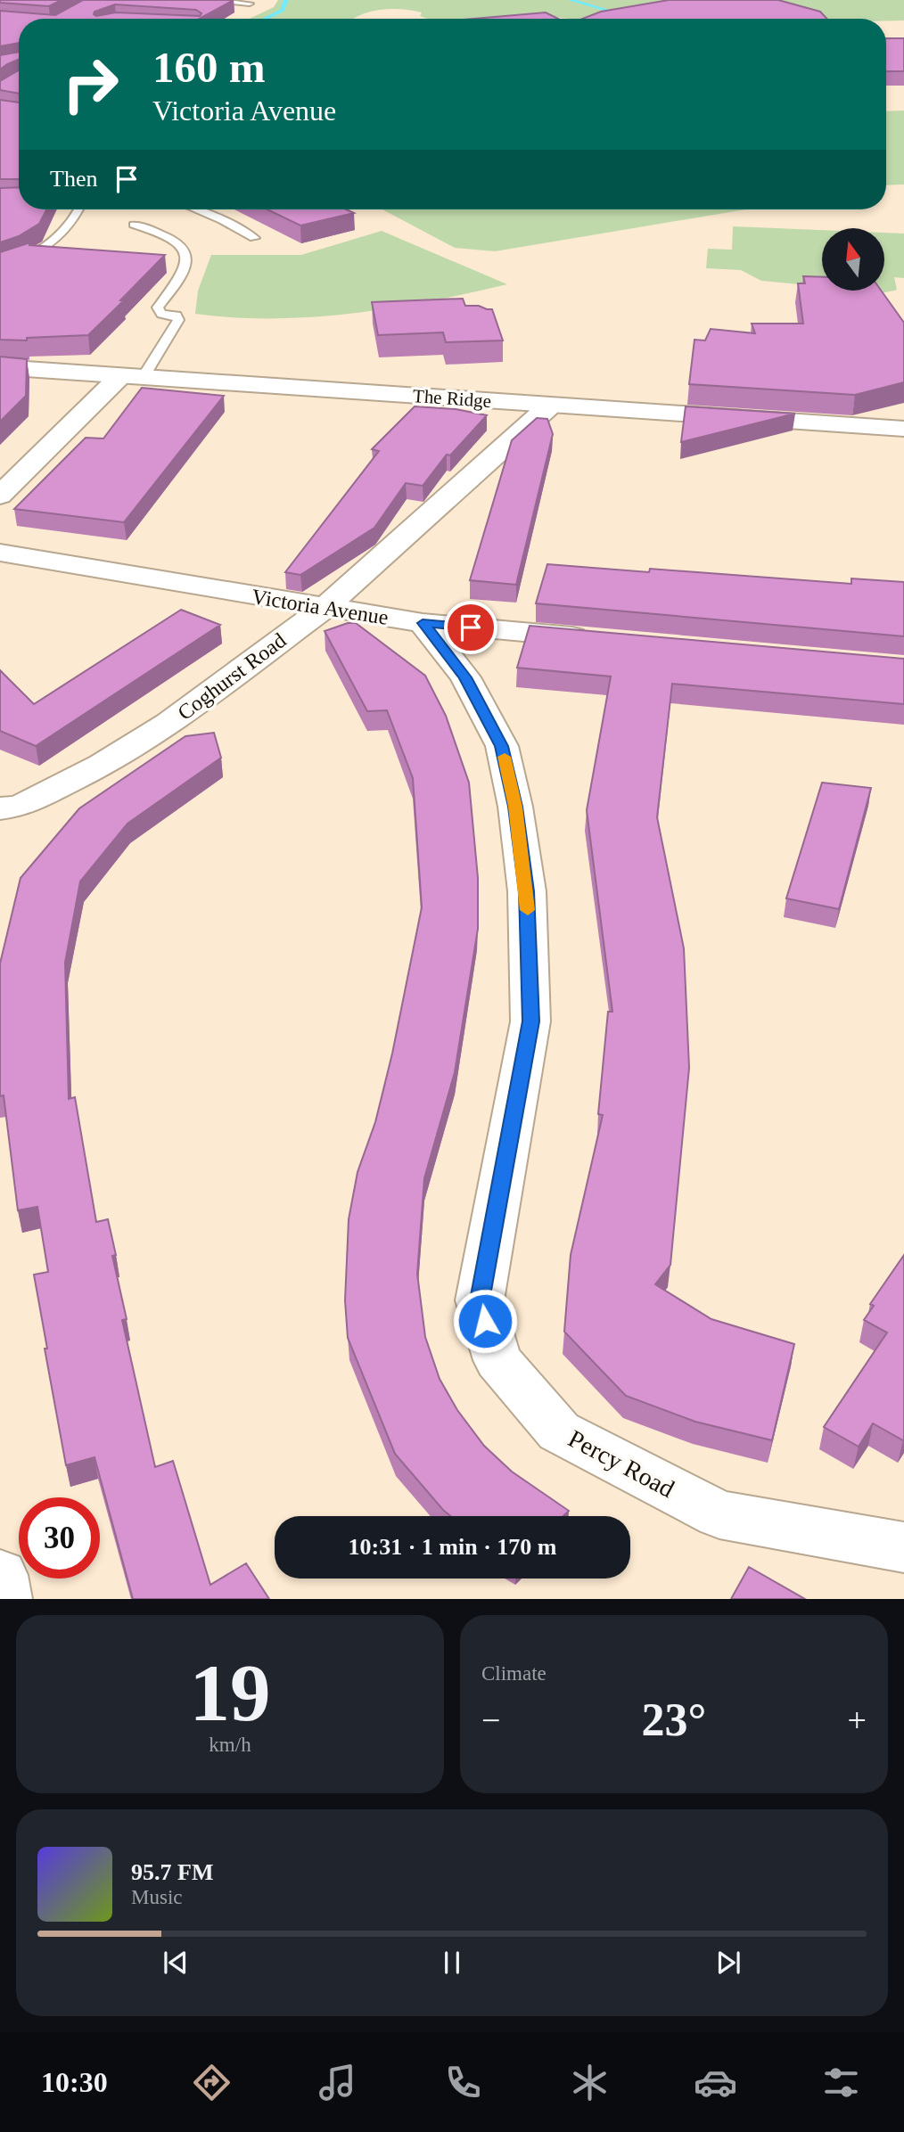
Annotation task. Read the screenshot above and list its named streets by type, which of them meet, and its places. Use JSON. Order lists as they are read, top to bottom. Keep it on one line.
{"streets":{"street":["The Ridge","Victoria Avenue","Coghurst Road","Percy Road"]},"crossings":[["The Ridge","Coghurst Road"],["Victoria Avenue","Coghurst Road"],["Victoria Avenue","Percy Road"]],"north":"top","page":{"turn":["160 m","Victoria Avenue"],"then":"Then","limit":"30","trip":"10:31 · 1 min · 170 m","tile":[["19","km/h"],"Climate"],"heat":["−","23°","+"],"song":["95.7 FM","Music"],"tabs":"10:30"}}
